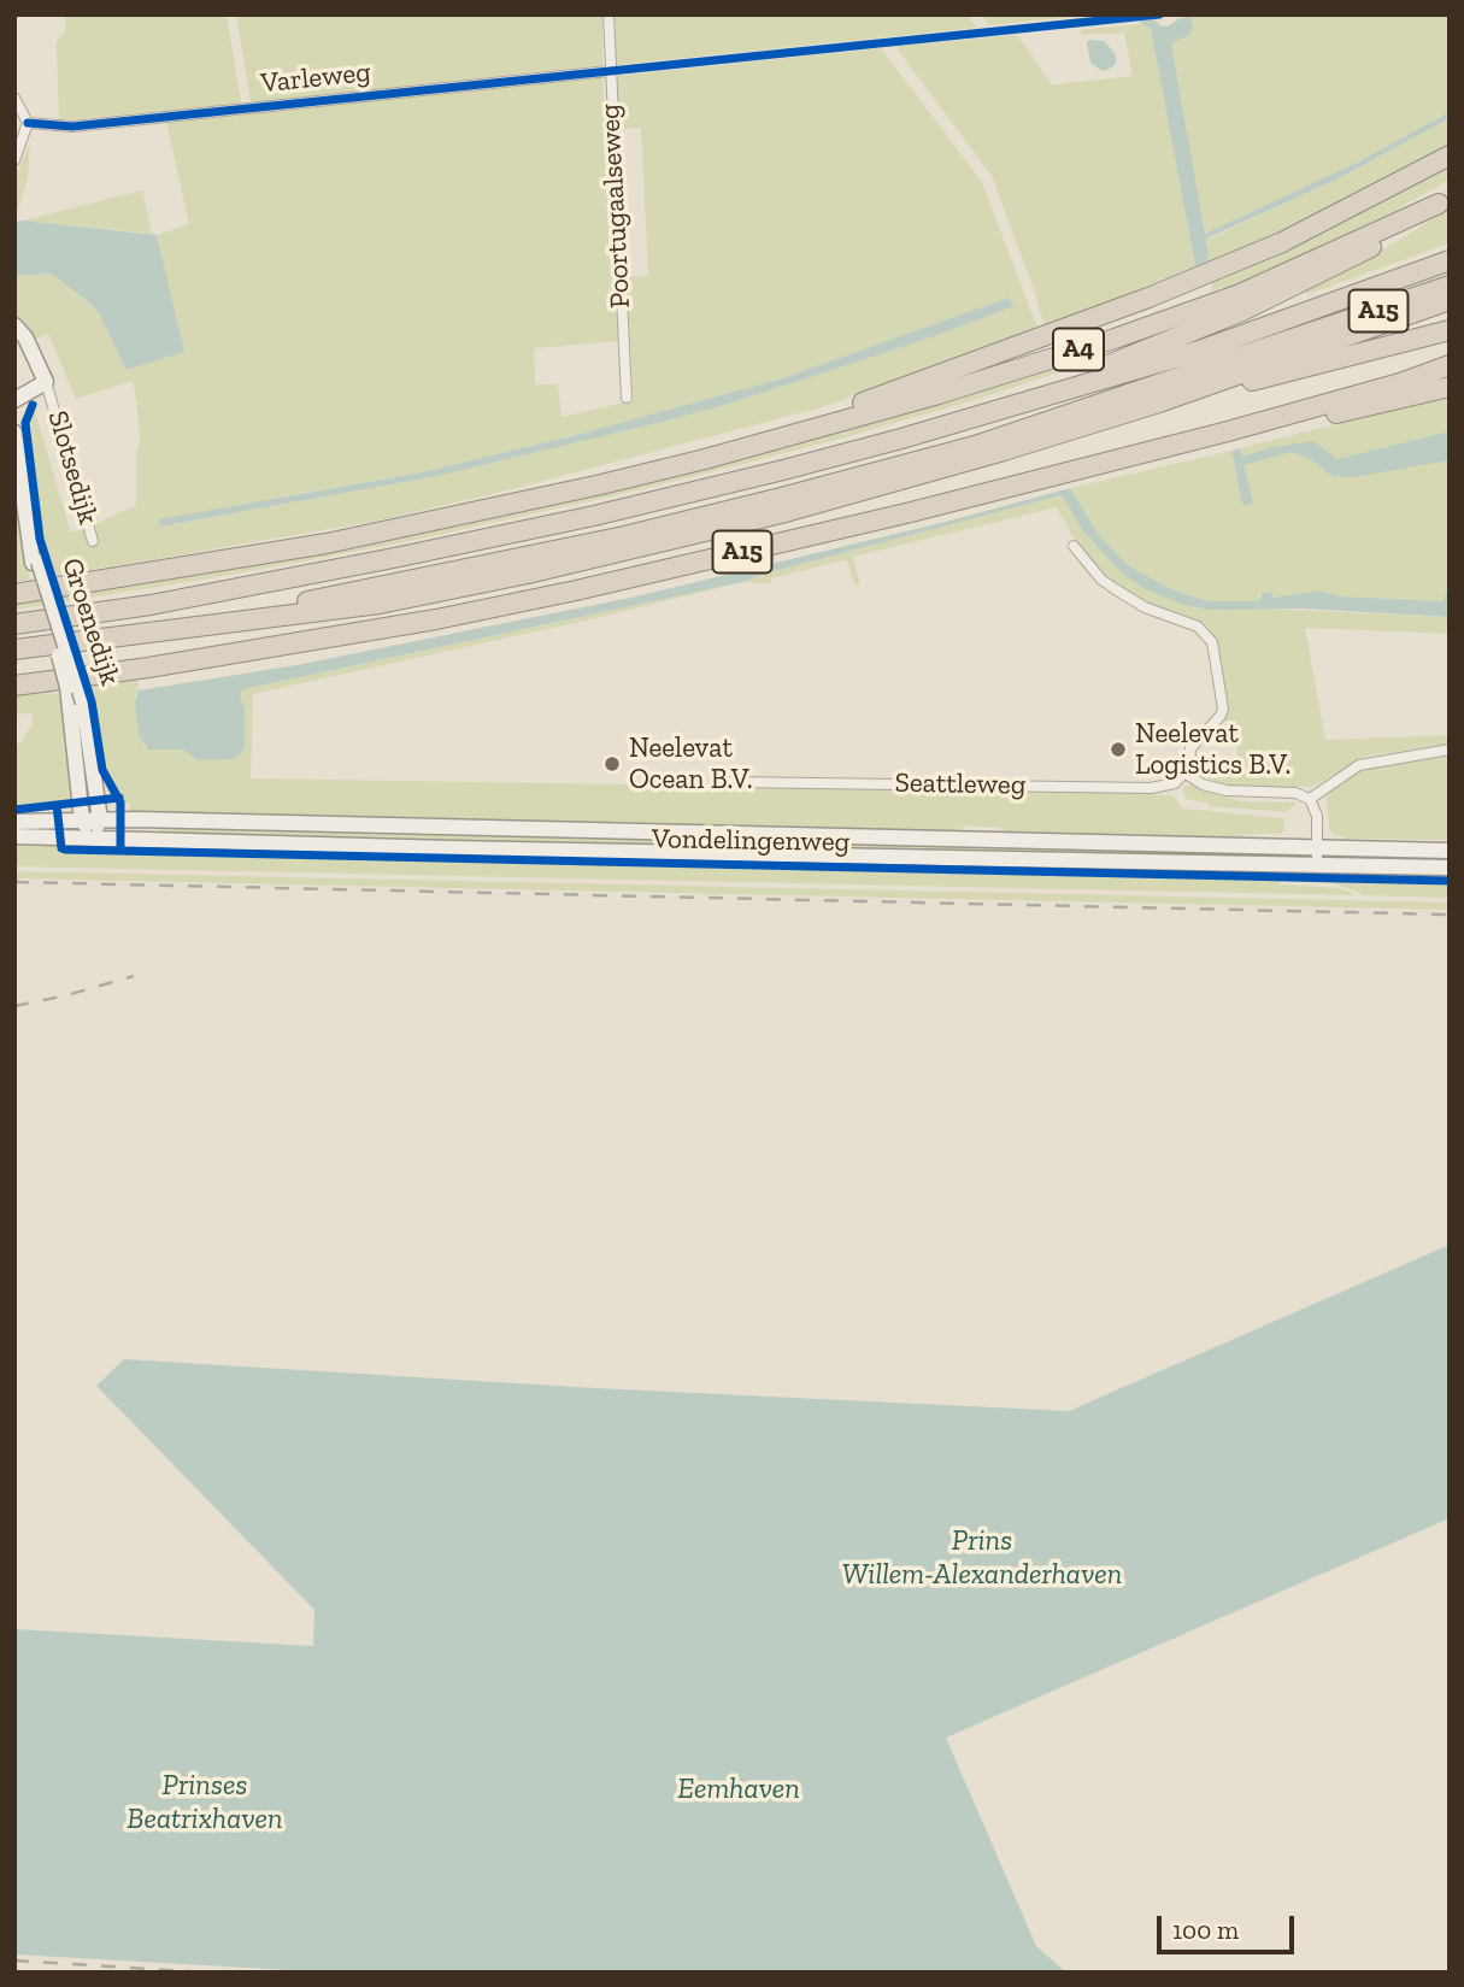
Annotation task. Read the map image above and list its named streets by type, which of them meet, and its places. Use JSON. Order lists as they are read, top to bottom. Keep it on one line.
{"streets":{"highway":["A15","A4"],"main road":["Slotsedijk","Groenedijk","Vondelingenweg"],"street":["Varleweg","Poortugaalseweg","Seattleweg"]},"crossings":[["Varleweg","Poortugaalseweg"],["A15","A4"],["Groenedijk","Vondelingenweg"]],"water":["Prins Willem-Alexanderhaven","Prinses Beatrixhaven","Eemhaven"],"places":["Neelevat Logistics B.V.","Neelevat Ocean B.V."],"scale_bar":"100 m"}
